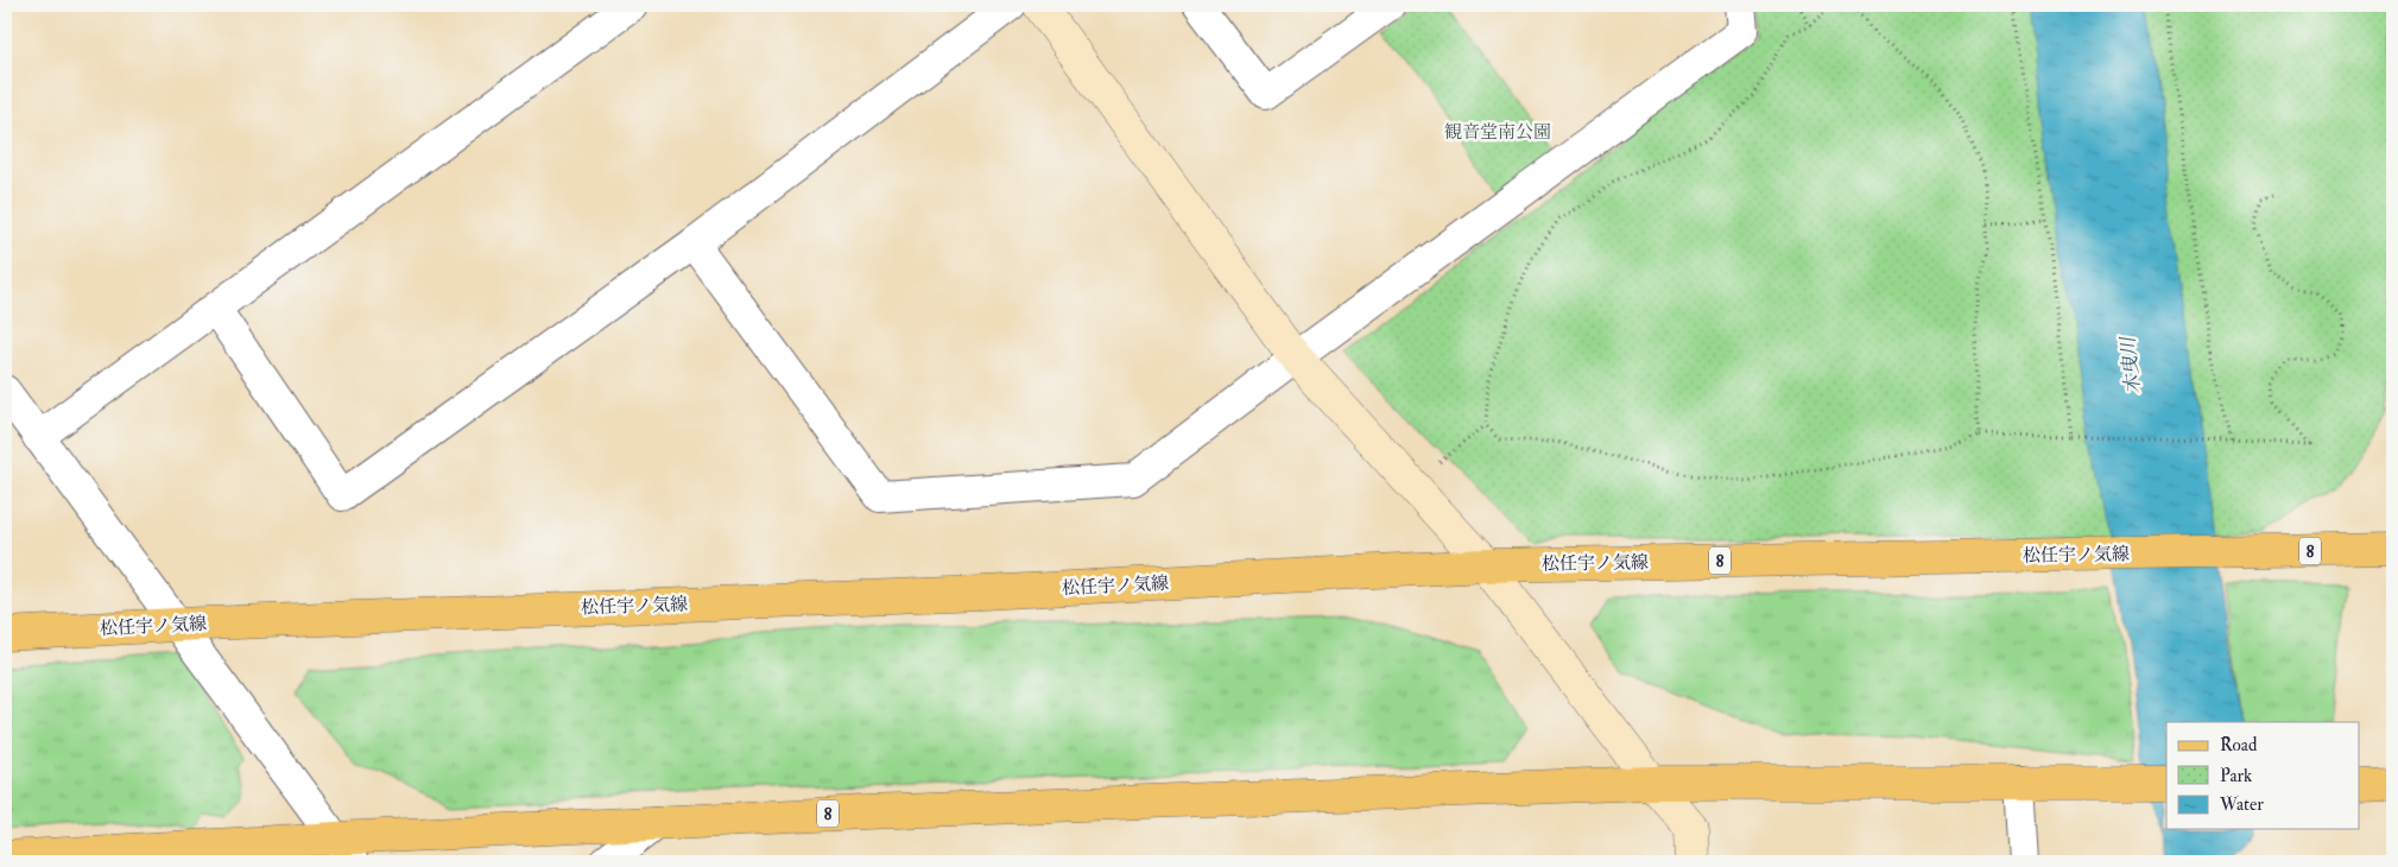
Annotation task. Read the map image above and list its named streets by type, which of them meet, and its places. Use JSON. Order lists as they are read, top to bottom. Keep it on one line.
{"streets":{"main road":["8","松任宇ノ気線"]},"water":["木曳川"],"parks":["観音堂南公園"],"legend":["Road","Park","Water"]}
